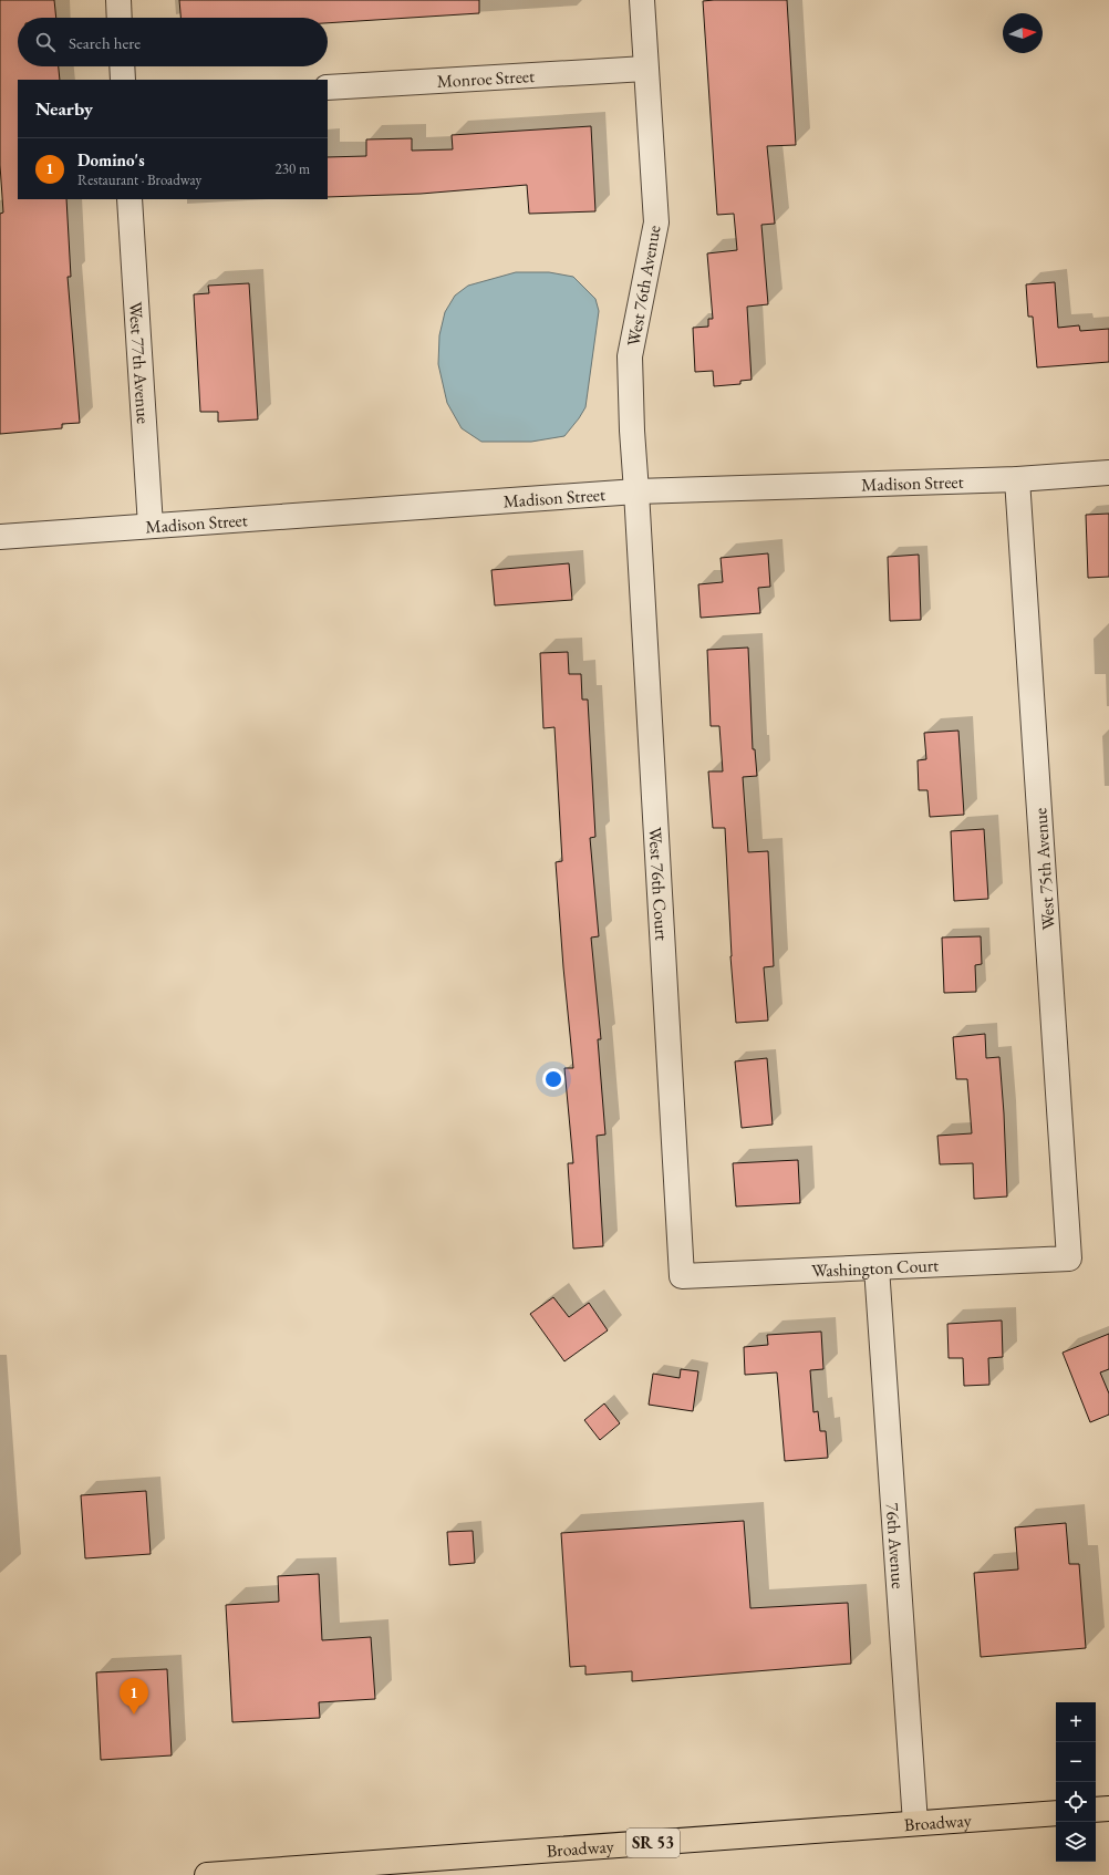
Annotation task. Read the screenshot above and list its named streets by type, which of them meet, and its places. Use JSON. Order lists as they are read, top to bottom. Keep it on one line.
{"streets":{"main road":["Broadway","SR 53"],"street":["Monroe Street","West 76th Avenue","West 77th Avenue","Madison Street","West 75th Avenue","West 76th Court","Washington Court","76th Avenue"]},"crossings":[["Monroe Street","West 76th Avenue"],["West 76th Avenue","Madison Street"],["West 76th Avenue","West 76th Court"],["West 77th Avenue","Madison Street"],["Madison Street","West 75th Avenue"],["Madison Street","West 76th Court"],["West 75th Avenue","Washington Court"],["West 76th Court","Washington Court"],["Washington Court","76th Avenue"],["76th Avenue","Broadway"]],"north":"right","page":{"search":"Search here","heading":"Nearby","list":[{"mark":"1","name":"Domino's","note":"Restaurant · Broadway","value":"230 m"}],"pins":"1","map_buttons":["+","−"]}}
